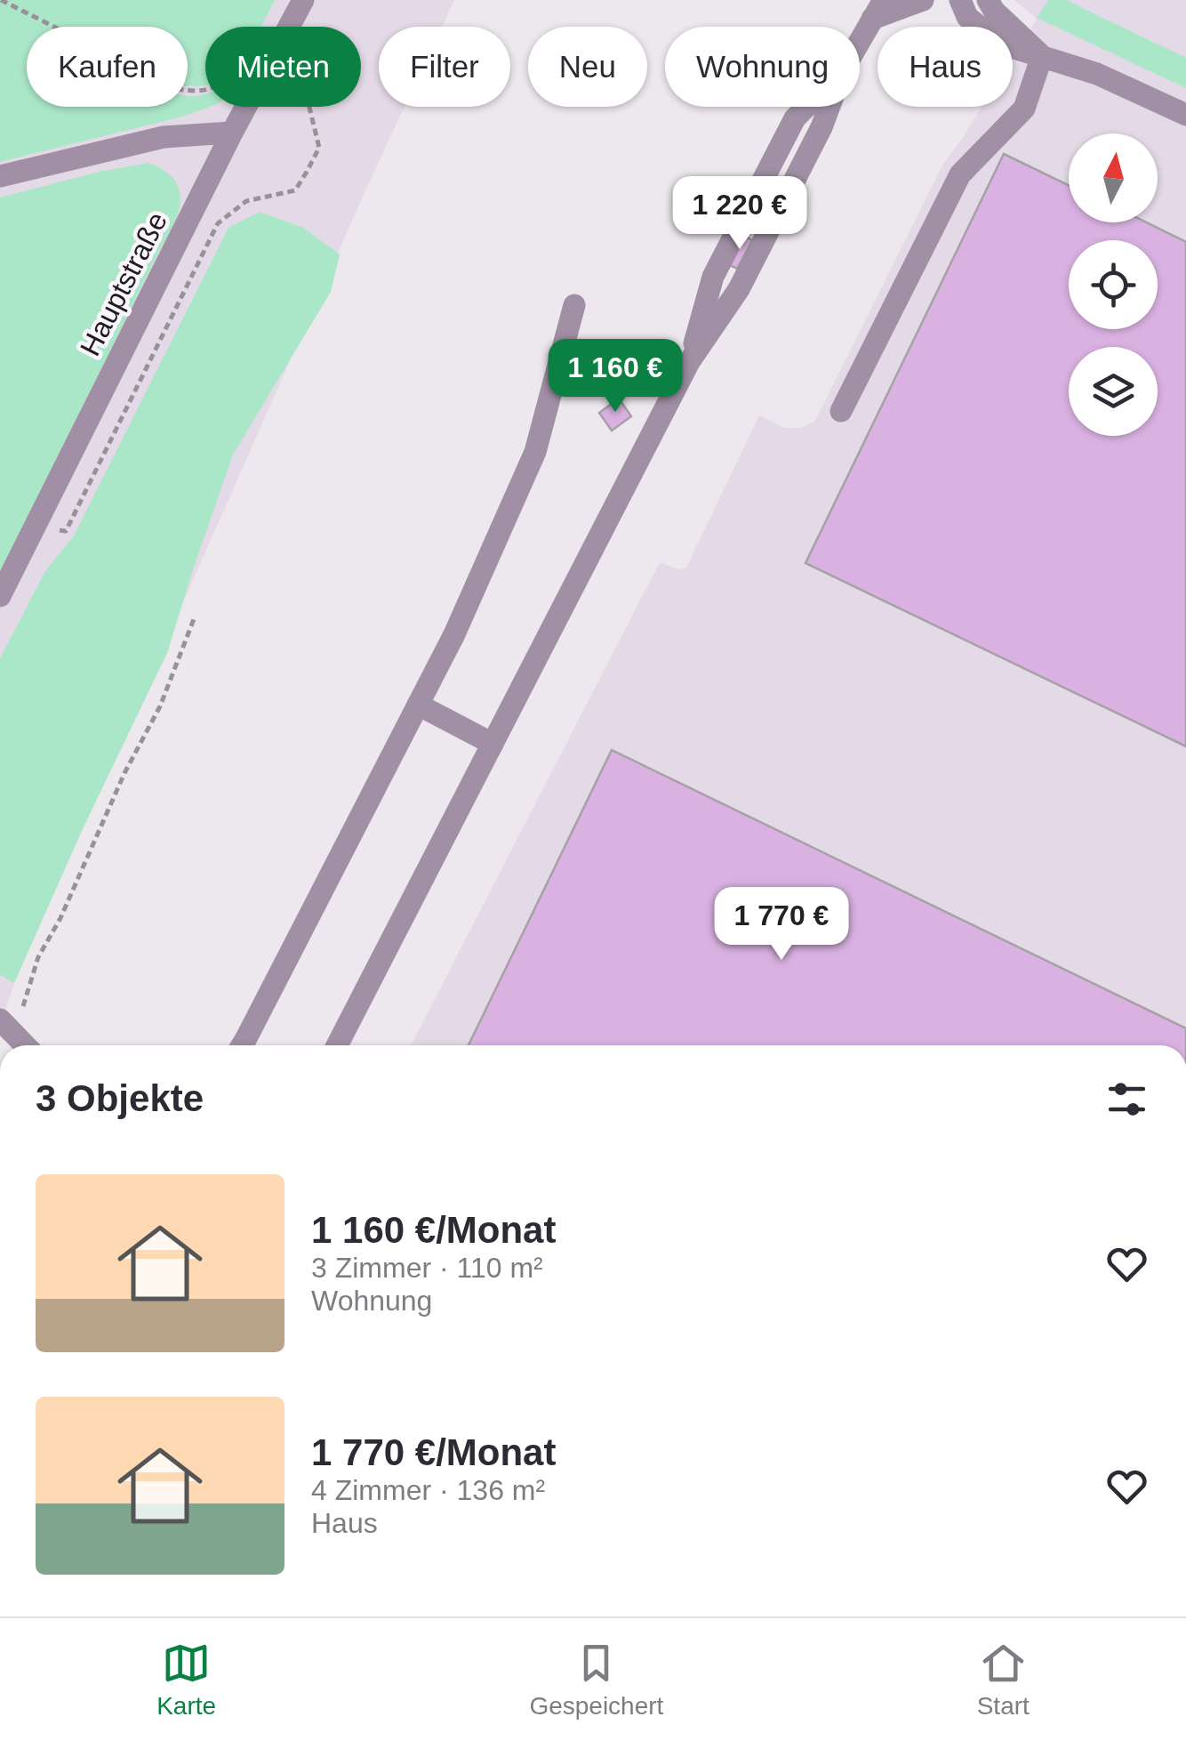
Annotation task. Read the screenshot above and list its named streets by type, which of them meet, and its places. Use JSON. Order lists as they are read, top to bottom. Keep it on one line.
{"streets":{"street":["Hauptstraße"]},"north":"top","page":{"chip":["Kaufen","Mieten","Filter","Neu","Wohnung","Haus"],"price":["1 220 €","1 160 €","1 770 €"],"heading":"3 Objekte","list":[{"name":"1 160 €/Monat","note":"3 Zimmer · 110 m² · Wohnung"},{"name":"1 770 €/Monat","note":"4 Zimmer · 136 m² · Haus"}],"tabs":["Karte","Gespeichert","Start"]}}
